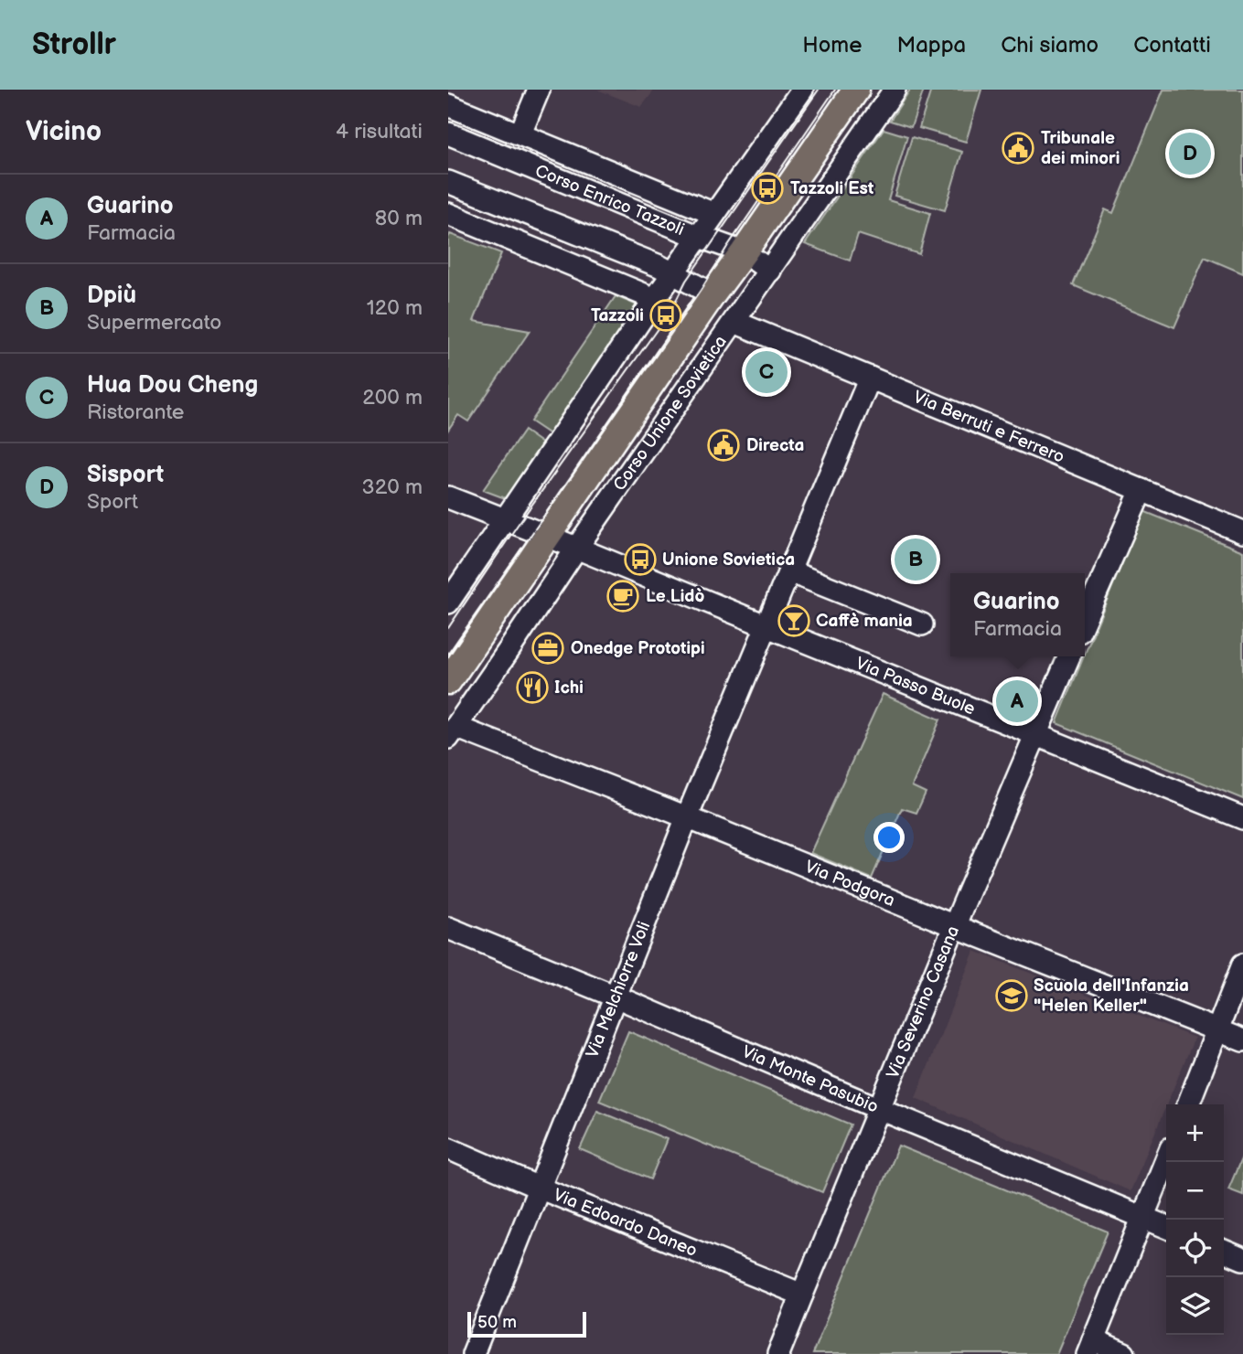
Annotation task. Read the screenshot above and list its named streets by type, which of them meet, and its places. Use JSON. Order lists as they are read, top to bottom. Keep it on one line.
{"streets":{"main road":["Corso Unione Sovietica"],"street":["Corso Enrico Tazzoli","Via Berruti e Ferrero","Via Passo Buole","Via Podgora","Via Melchiorre Voli","Via Severino Casana","Via Monte Pasubio","Via Edoardo Daneo"]},"crossings":[["Corso Enrico Tazzoli","Corso Unione Sovietica"],["Corso Unione Sovietica","Via Berruti e Ferrero"],["Corso Unione Sovietica","Via Passo Buole"],["Corso Unione Sovietica","Via Podgora"],["Via Passo Buole","Via Melchiorre Voli"],["Via Passo Buole","Via Severino Casana"],["Via Podgora","Via Melchiorre Voli"],["Via Podgora","Via Severino Casana"],["Via Melchiorre Voli","Via Monte Pasubio"],["Via Melchiorre Voli","Via Edoardo Daneo"],["Via Severino Casana","Via Monte Pasubio"],["Via Severino Casana","Via Edoardo Daneo"]],"places":{"public building":["Tribunale dei minori","Directa"],"bus stop":["Tazzoli Est","Tazzoli","Unione Sovietica"],"cafe":["Le Lidò"],"bar":["Caffè mania"],"office":["Onedge Prototipi"],"restaurant":["Ichi"],"school or university":["Scuola dell'Infanzia \"Helen Keller\""]},"scale_bar":"50 m","page":{"header":"Strollr","nav":["Home","Mappa","Chi siamo","Contatti"],"heading":["Vicino","4 risultati"],"pins":["D","C","B","A"],"list":[{"mark":"A","name":"Guarino","note":"Farmacia","value":"80 m"},{"mark":"B","name":"Dpiù","note":"Supermercato","value":"120 m"},{"mark":"C","name":"Hua Dou Cheng","note":"Ristorante","value":"200 m"},{"mark":"D","name":"Sisport","note":"Sport","value":"320 m"}],"popup":["Guarino","Farmacia"],"map_buttons":["+","−"],"scale":"50 m"}}
